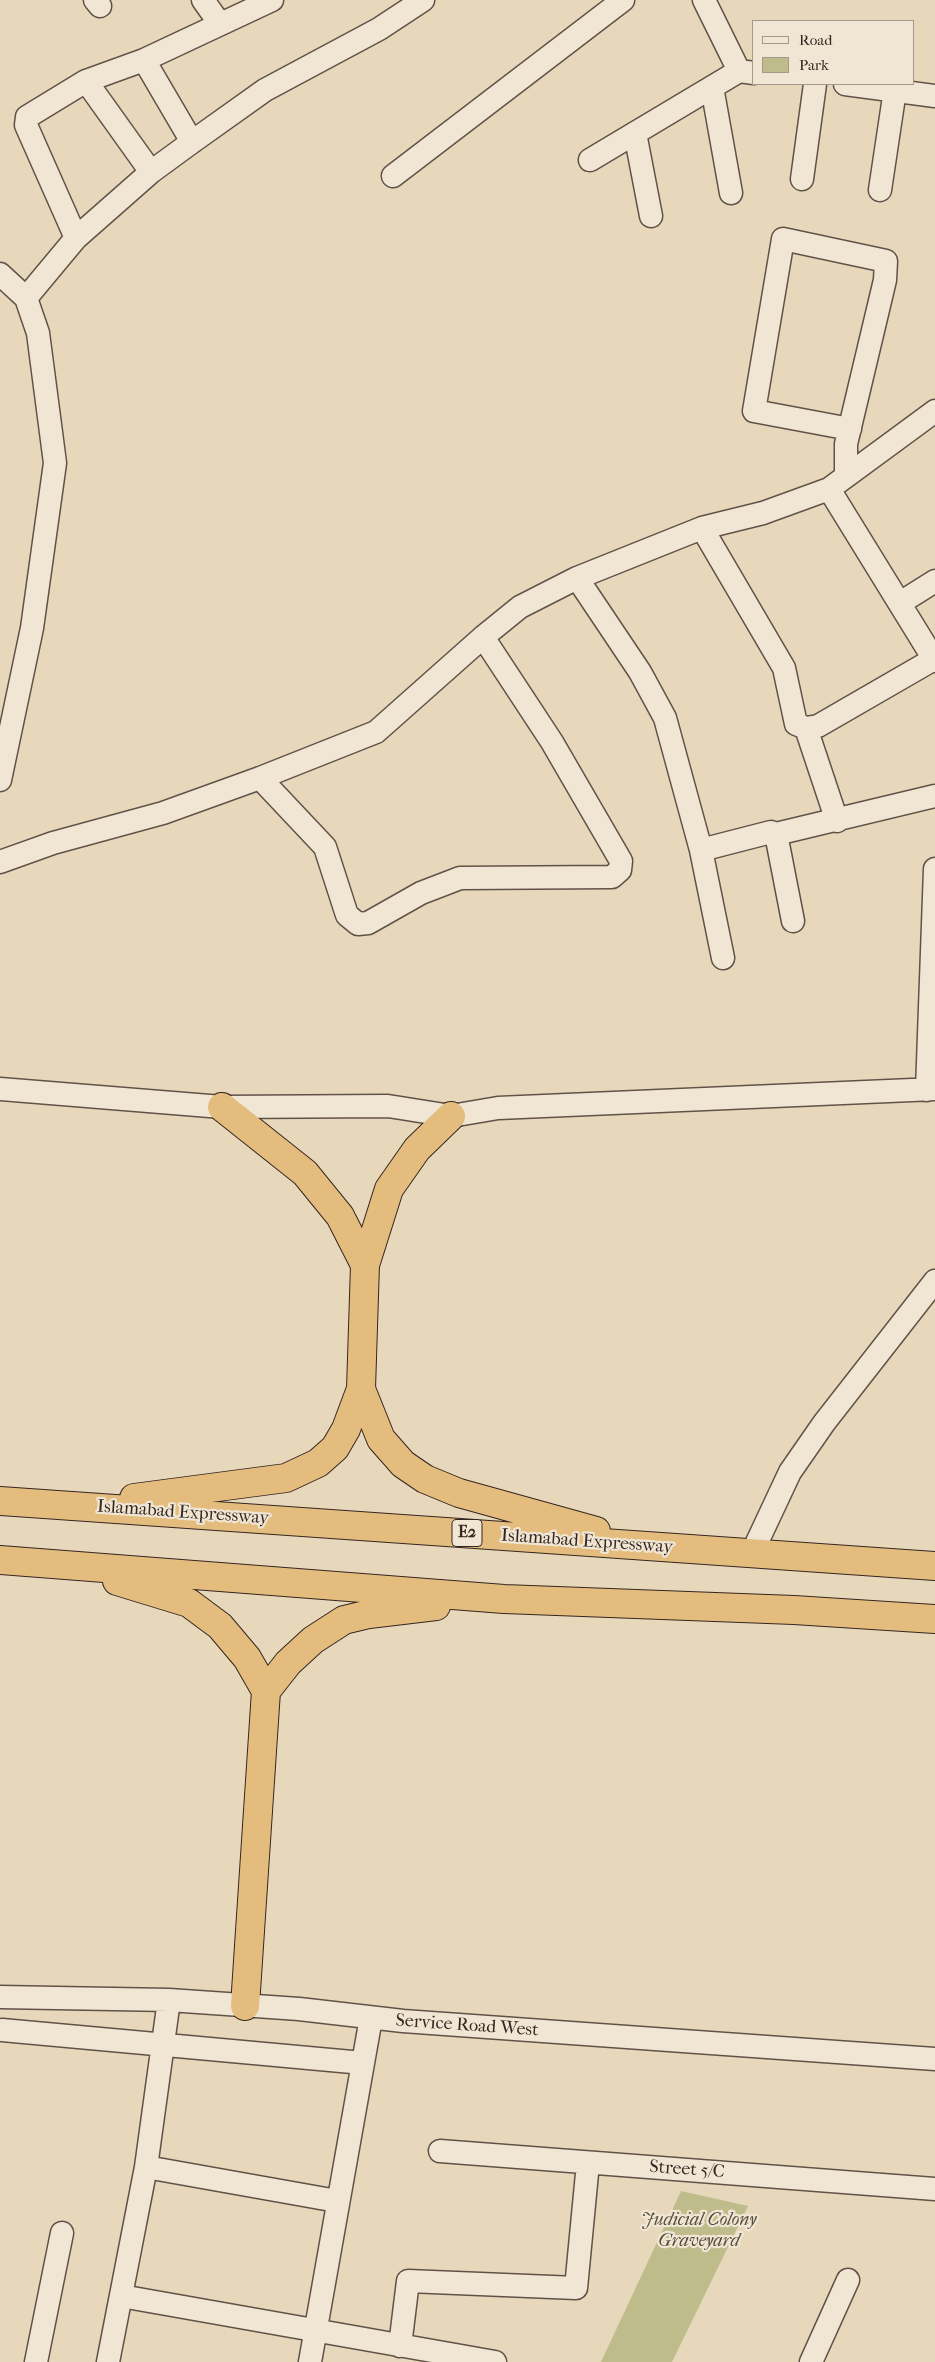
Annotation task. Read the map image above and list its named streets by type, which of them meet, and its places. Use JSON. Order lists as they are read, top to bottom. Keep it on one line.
{"streets":{"highway":["Islamabad Expressway","E2"],"street":["Service Road West","Street 5/C"]},"parks":["Judicial Colony Graveyard"],"legend":["Road","Park"]}
